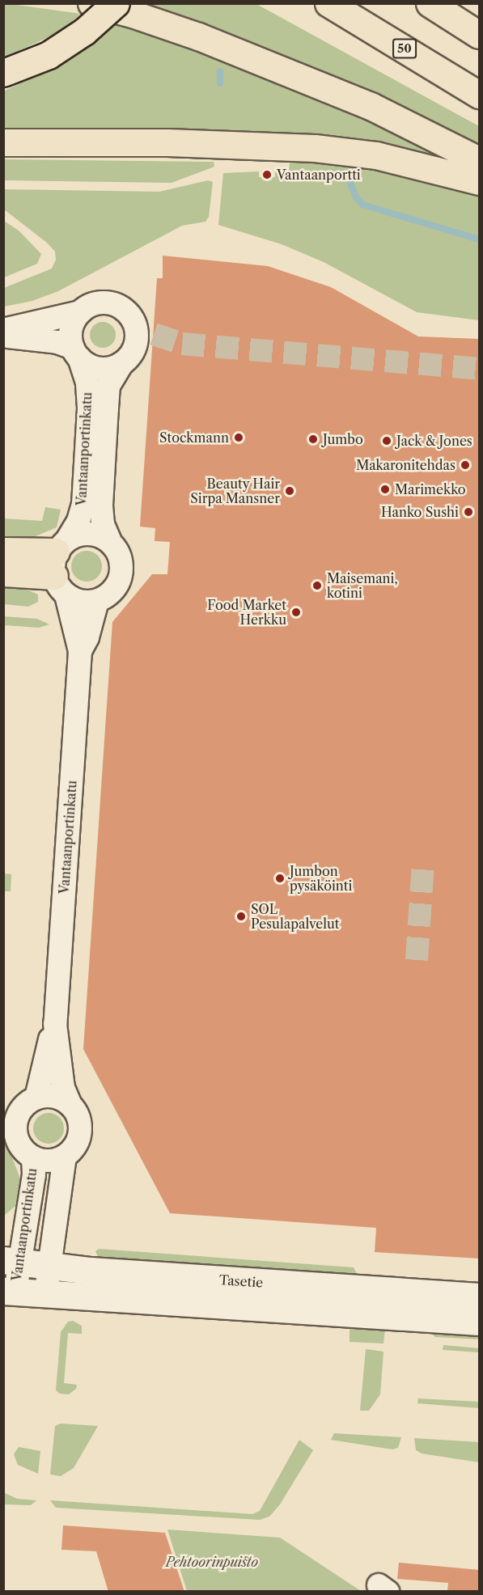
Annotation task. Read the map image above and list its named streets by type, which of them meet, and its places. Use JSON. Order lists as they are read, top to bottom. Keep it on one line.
{"streets":{"main road":["50","Tasetie"],"street":["Vantaanportinkatu"]},"crossings":[["Vantaanportinkatu","Tasetie"]],"parks":["Pehtoorinpuisto"],"places":["Vantaanportti","Stockmann","Jumbo","Jack & Jones","Makaronitehdas","Marimekko","Beauty Hair Sirpa Mansner","Hanko Sushi","Maisemani, kotini","Food Market Herkku","Jumbon pysäköinti","SOL Pesulapalvelut"]}
